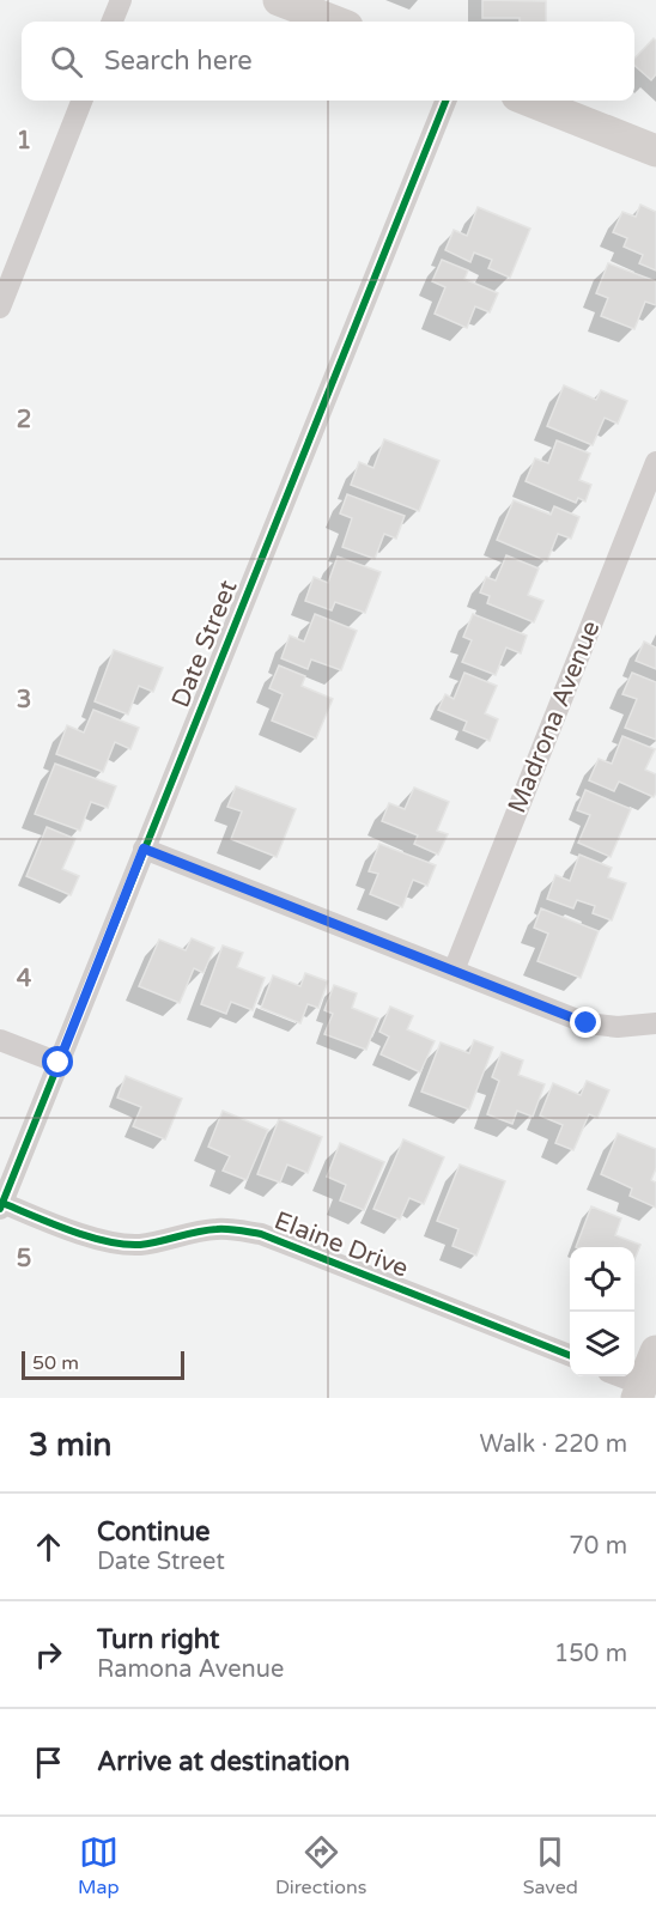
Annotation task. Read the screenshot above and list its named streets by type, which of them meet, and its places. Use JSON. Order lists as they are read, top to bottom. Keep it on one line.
{"streets":{"street":["Date Street","Madrona Avenue","Elaine Drive"]},"crossings":[["Date Street","Elaine Drive"]],"scale_bar":"50 m","page":{"search":"Search here","scale":"50 m","heading":["3 min","Walk · 220 m"],"list":[["Continue","Date Street","70 m"],["Turn right","Ramona Avenue","150 m"],"Arrive at destination"],"nav":["Map","Directions","Saved"]},"grid":{"rows":["1","2","3","4","5"]}}
